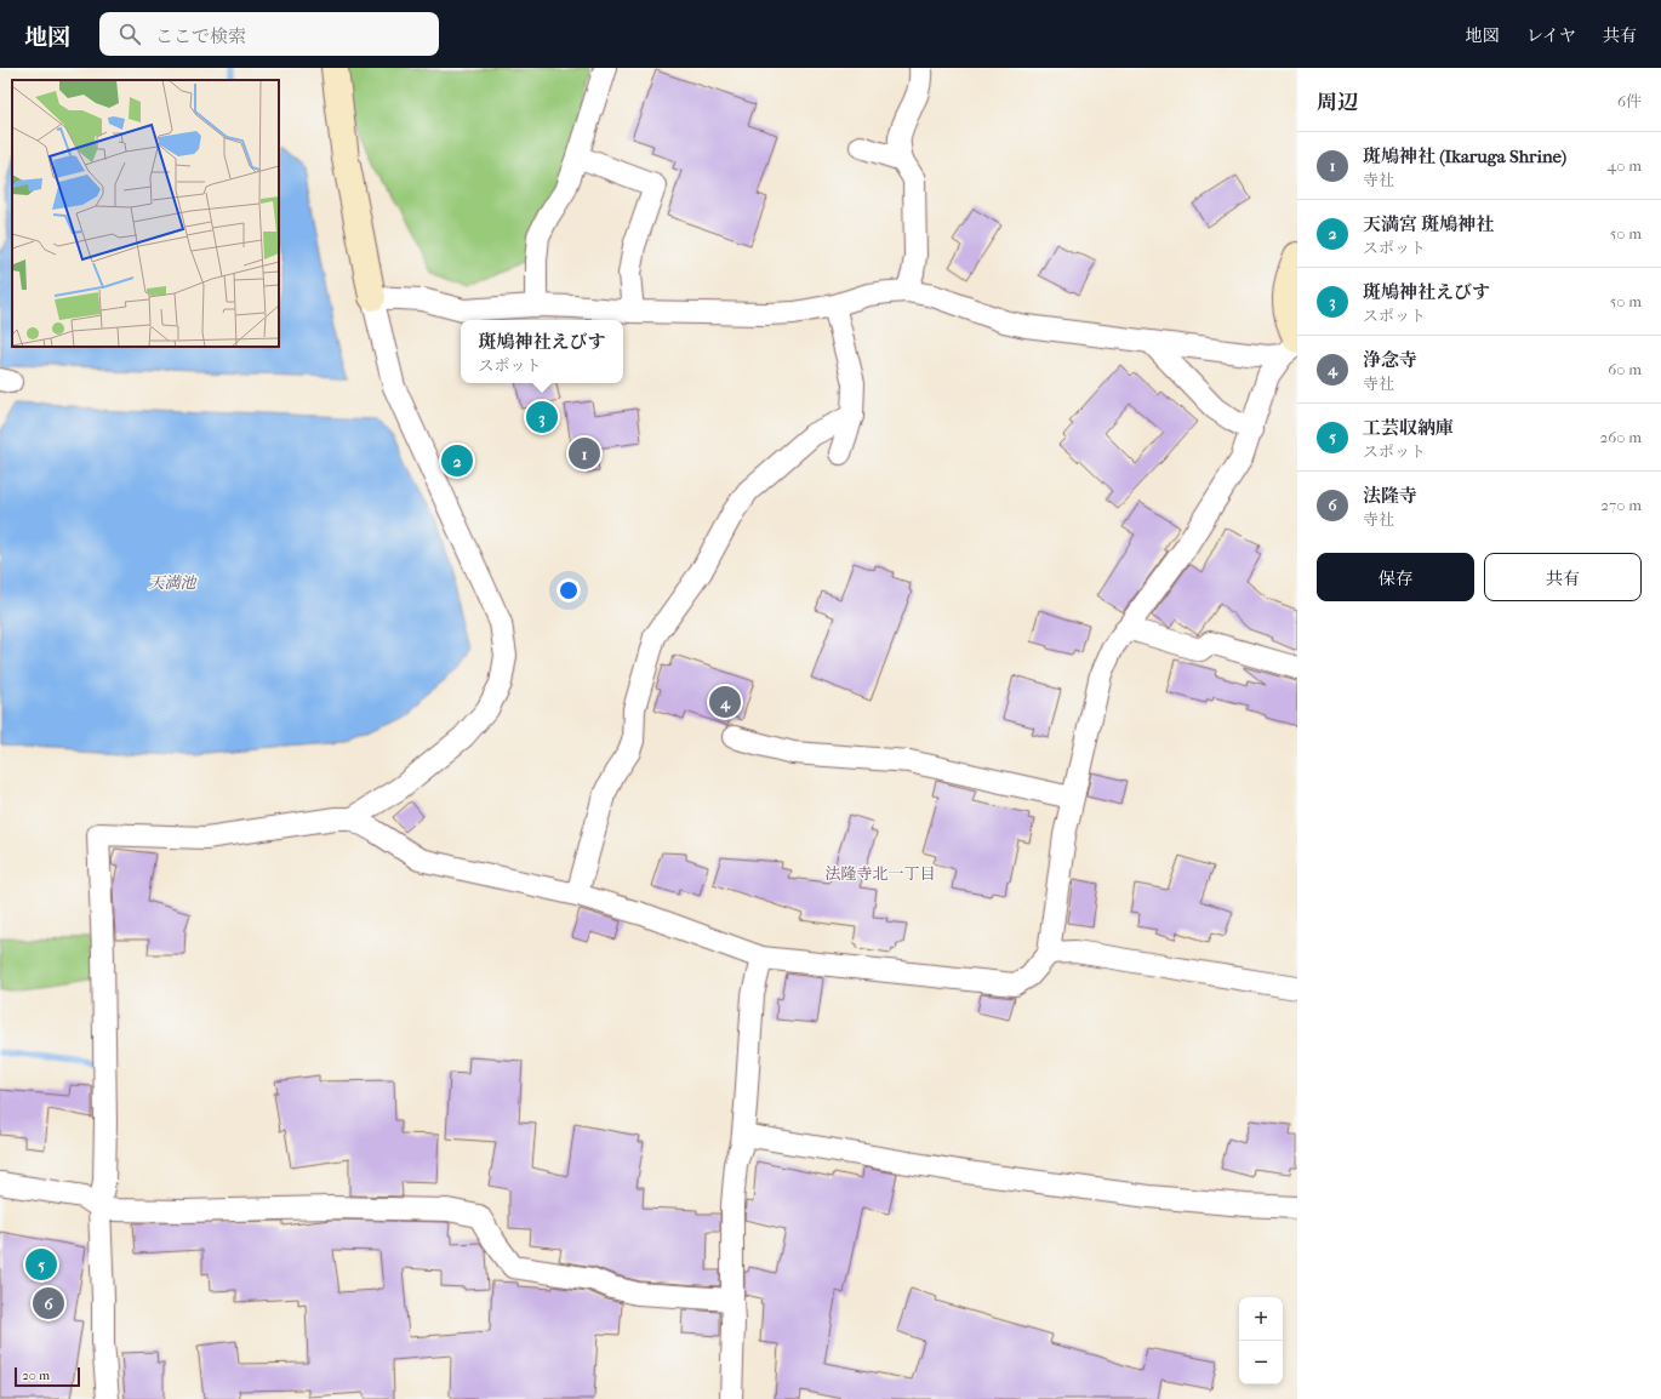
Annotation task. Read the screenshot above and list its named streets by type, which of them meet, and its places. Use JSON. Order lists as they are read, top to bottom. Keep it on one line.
{"districts":["法隆寺北一丁目"],"water":["天満池"],"scale_bar":"20 m","page":{"header":"地図","search":"ここで検索","nav":["地図","レイヤ","共有"],"heading":["周辺","6件"],"list":[{"mark":"1","name":"斑鳩神社 (Ikaruga Shrine)","note":"寺社","value":"40 m"},{"mark":"2","name":"天満宮 斑鳩神社","note":"スポット","value":"50 m"},{"mark":"3","name":"斑鳩神社えびす","note":"スポット","value":"50 m"},{"mark":"4","name":"浄念寺","note":"寺社","value":"60 m"},{"mark":"5","name":"工芸収納庫","note":"スポット","value":"260 m"},{"mark":"6","name":"法隆寺","note":"寺社","value":"270 m"}],"popup":["斑鳩神社えびす","スポット"],"pins":["3","1","2","4","5","6"],"buttons":["保存","共有"],"map_buttons":["+","−"],"scale":"20 m"}}
